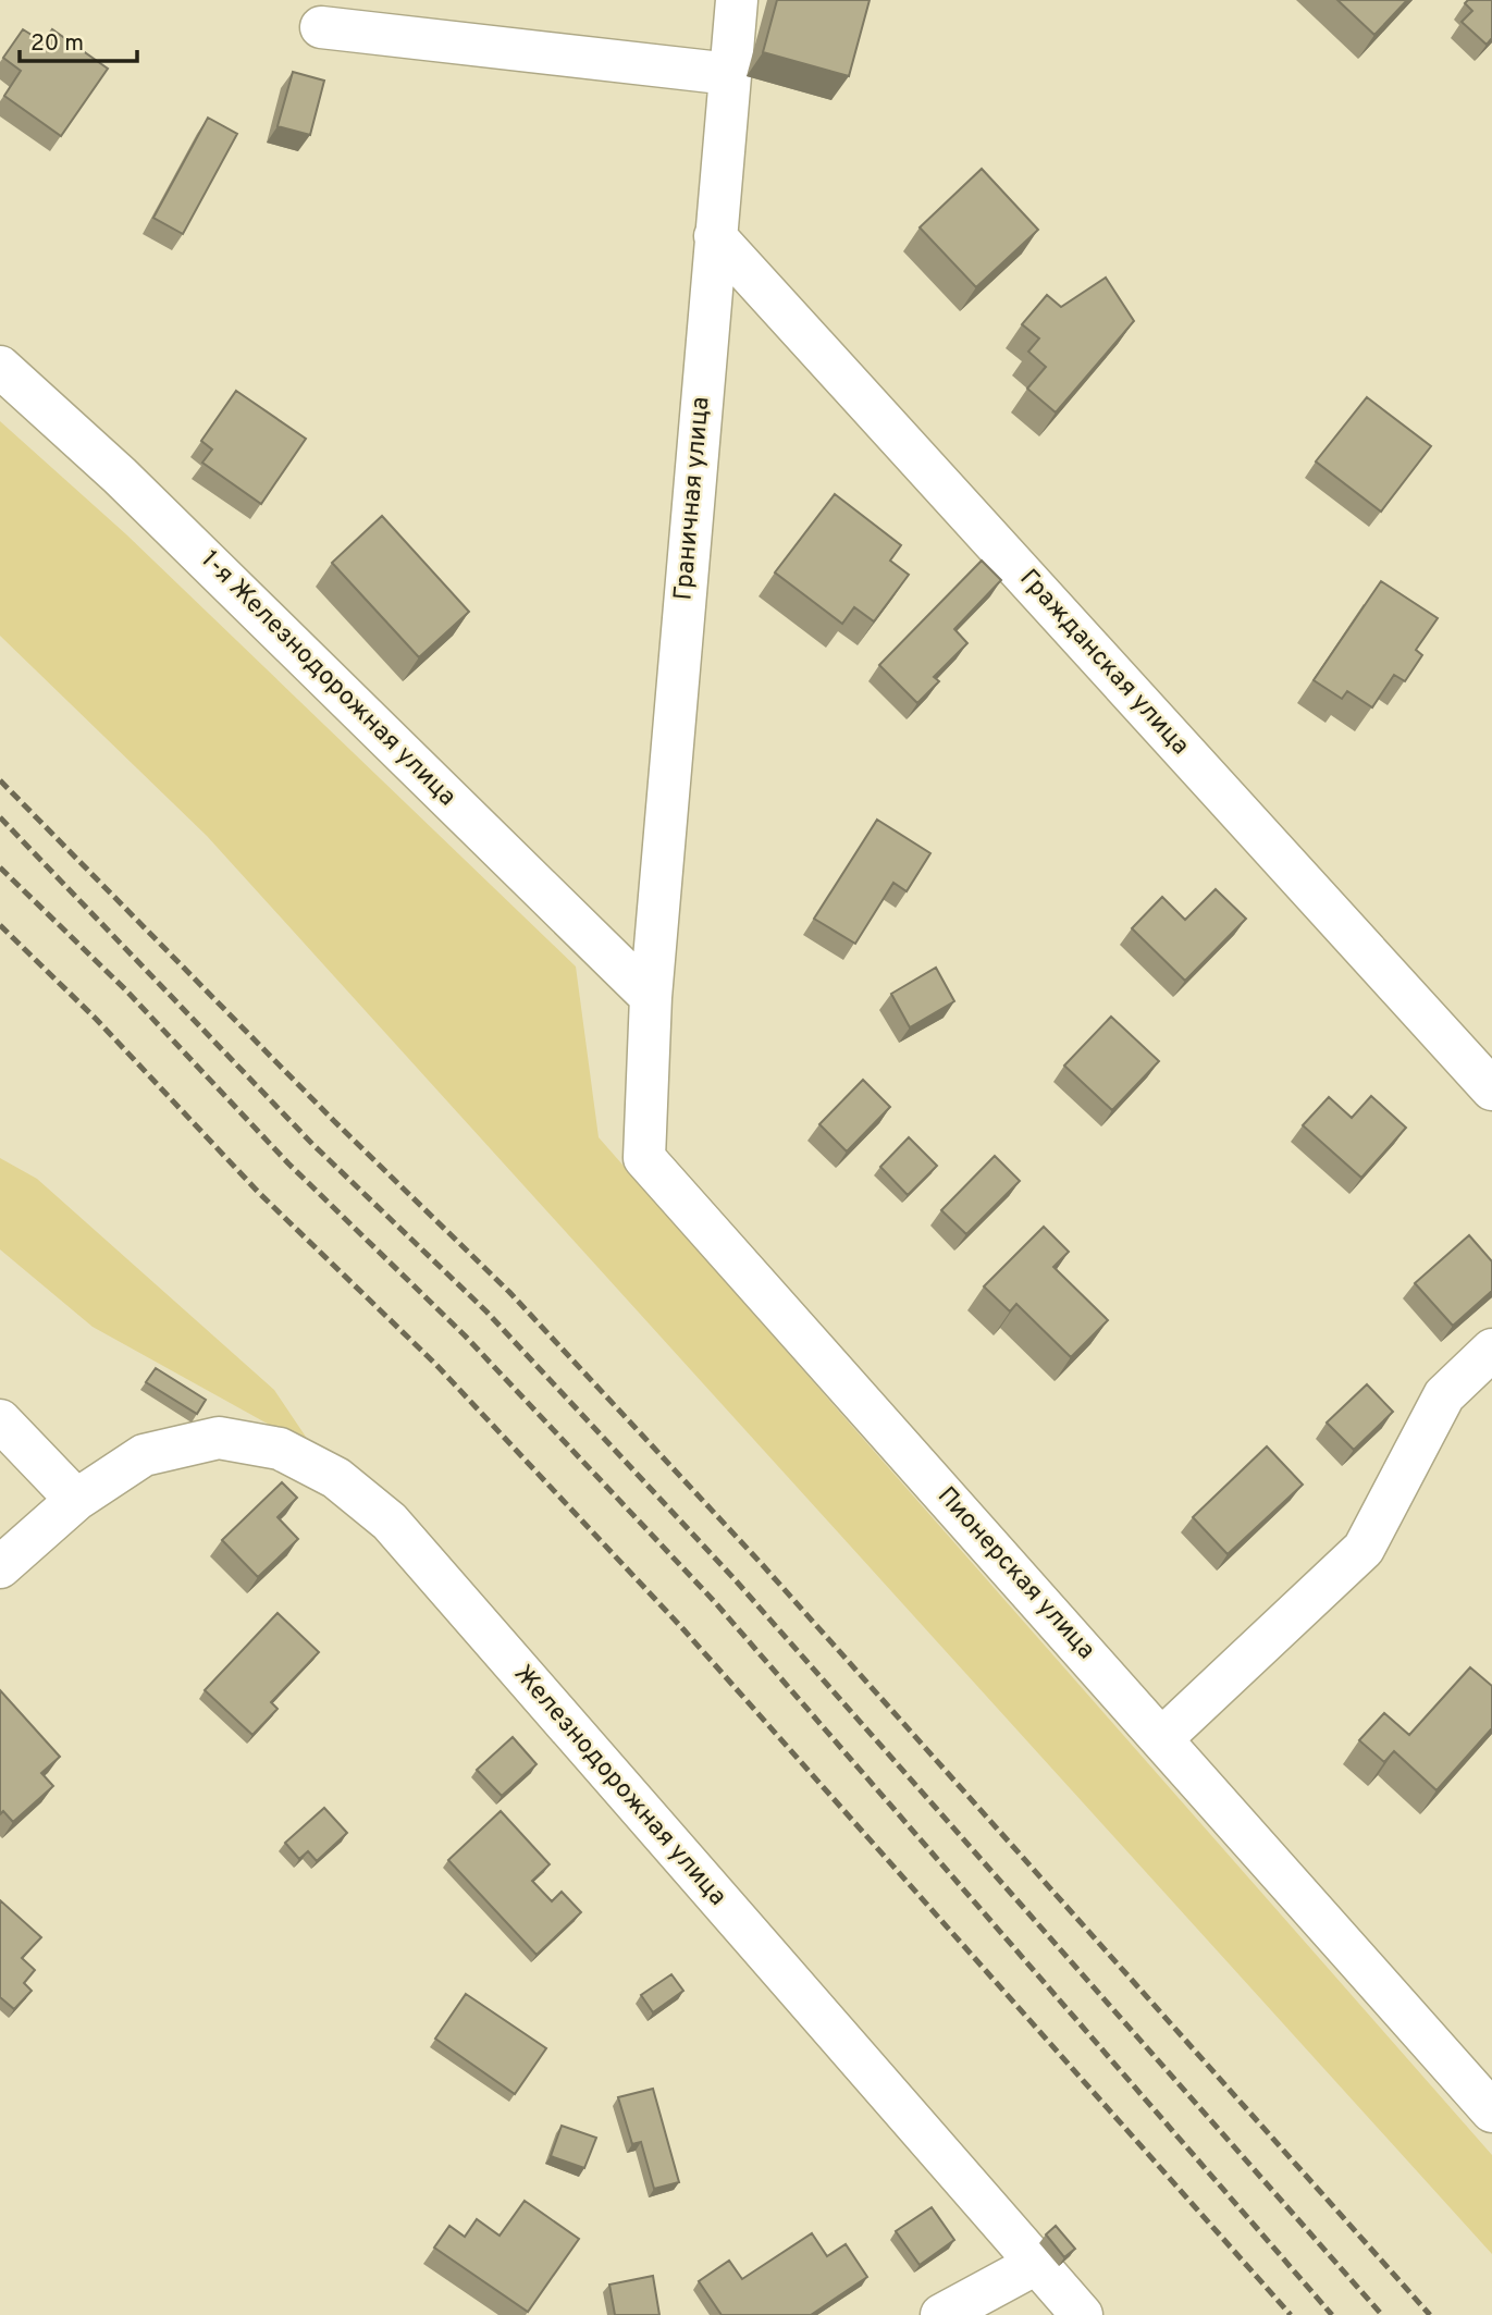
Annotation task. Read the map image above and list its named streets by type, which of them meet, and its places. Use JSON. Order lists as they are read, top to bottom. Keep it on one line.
{"streets":{"street":["Граничная улица","Гражданская улица","1-я Железнодорожная улица","Пионерская улица","Железнодорожная улица"]},"crossings":[["Граничная улица","Гражданская улица"],["Граничная улица","1-я Железнодорожная улица"],["Граничная улица","Пионерская улица"],["1-я Железнодорожная улица","Пионерская улица"]],"scale_bar":"20 m"}
